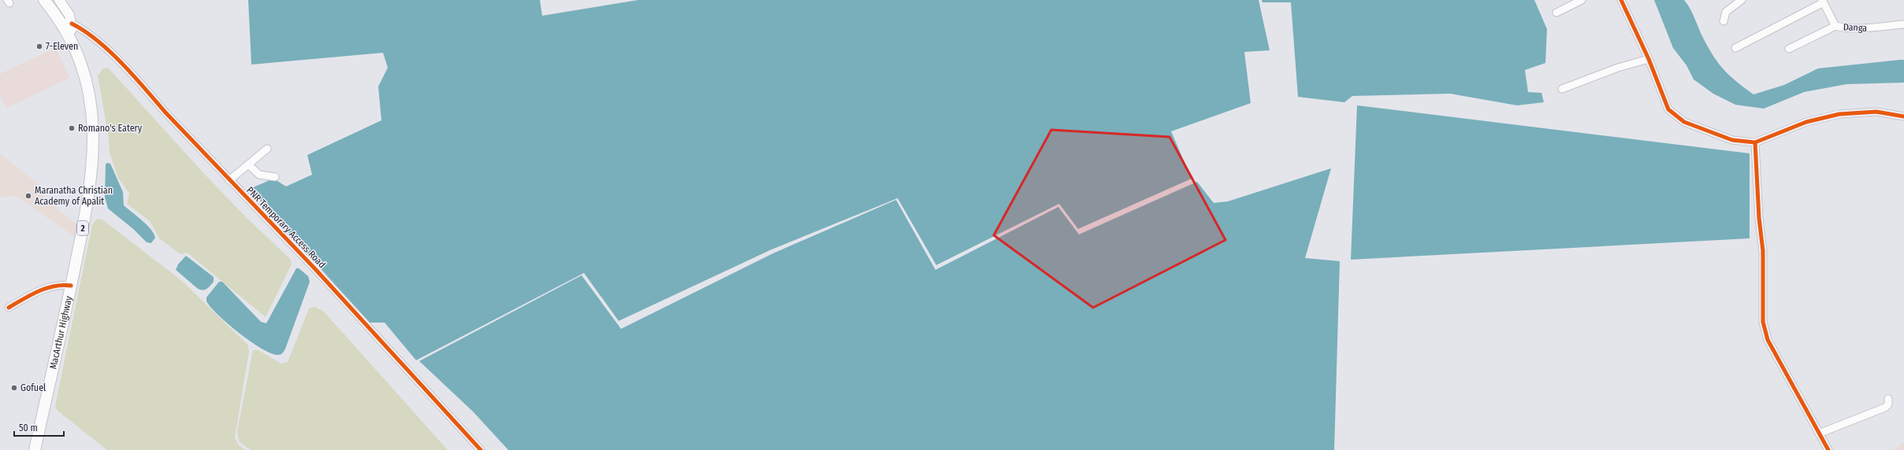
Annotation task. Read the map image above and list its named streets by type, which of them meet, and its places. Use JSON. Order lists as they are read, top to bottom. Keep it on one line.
{"streets":{"highway":["2","MacArthur Highway"],"street":["Danga","PNR Temporary Access Road"]},"crossings":[["PNR Temporary Access Road","MacArthur Highway"]],"places":["7-Eleven","Romano's Eatery","Maranatha Christian Academy of Apalit","Gofuel"],"scale_bar":"50 m"}
